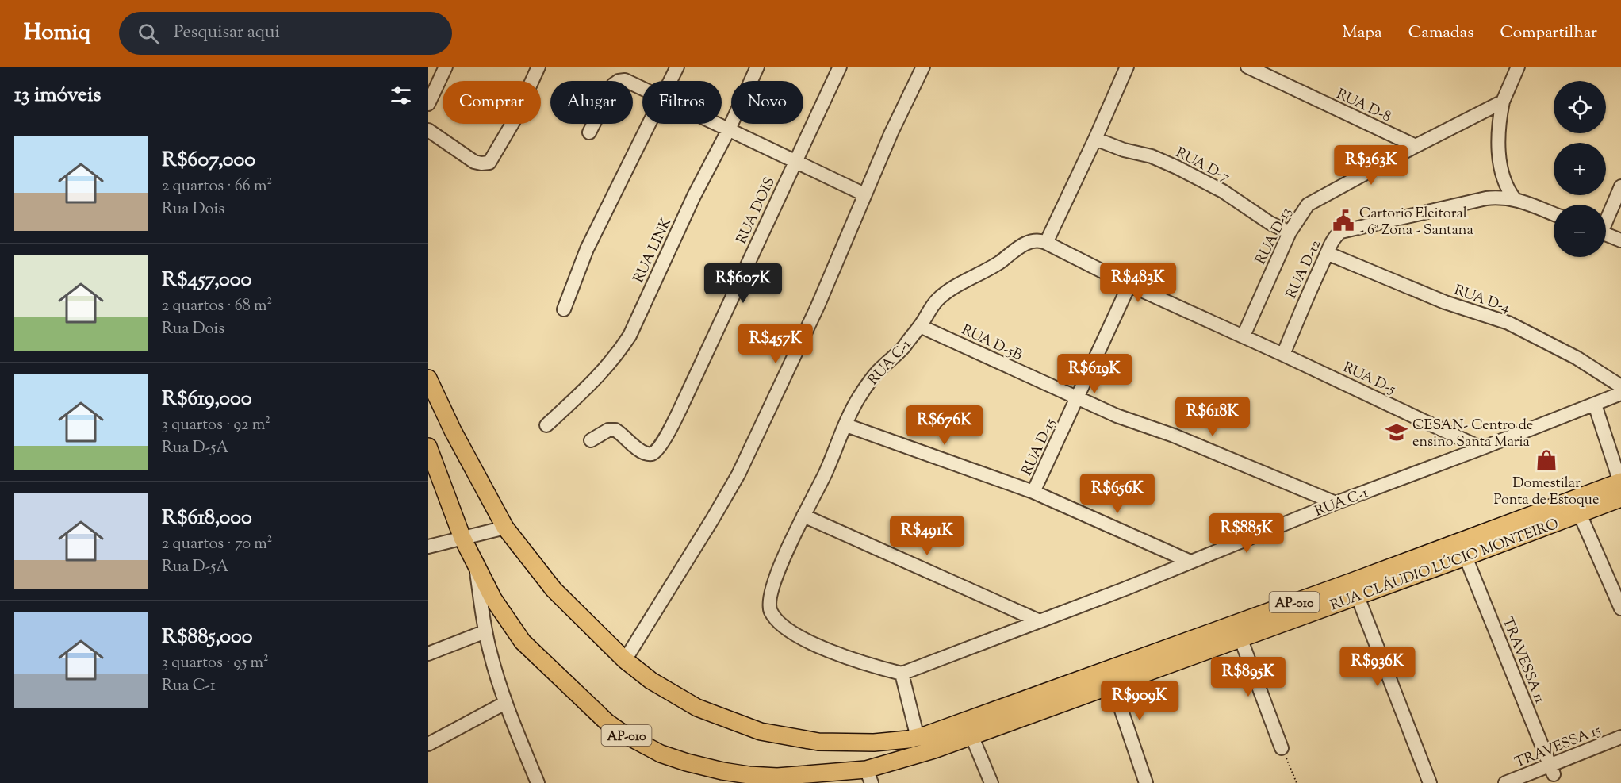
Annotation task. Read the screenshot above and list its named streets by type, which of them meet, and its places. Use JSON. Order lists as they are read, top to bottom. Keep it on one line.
{"streets":{"main road":["RUA CLÁUDIO LÚCIO MONTEIRO","AP-010"],"street":["RUA D-8","RUA D-7","RUA DOIS","RUA D-13","RUA LINK","RUA D-12","RUA D-4","RUA D-5B","RUA C-1","RUA D-5","RUA D-15","TRAVESSA 11","TRAVESSA 15"]},"crossings":[["RUA D-8","RUA D-13"],["RUA D-7","RUA D-13"],["RUA D-13","RUA D-5"],["RUA D-12","RUA D-4"],["RUA D-12","RUA D-5"],["RUA D-5B","RUA C-1"],["RUA D-5B","RUA D-15"],["RUA C-1","RUA D-5"],["RUA D-5","RUA D-15"],["RUA CLÁUDIO LÚCIO MONTEIRO","AP-010"],["RUA CLÁUDIO LÚCIO MONTEIRO","TRAVESSA 11"],["TRAVESSA 11","TRAVESSA 15"]],"places":{"public building":["Cartorio Eleitoral - 6ª Zona - Santana"],"school or university":["CESAN- Centro de ensino Santa Maria"],"shop":["Domestilar Ponta de Estoque"]},"page":{"header":"Homiq","search":"Pesquisar aqui","nav":["Mapa","Camadas","Compartilhar"],"heading":"13 imóveis","map_buttons":["+","−"],"chip":["Comprar","Alugar","Filtros","Novo"],"list":[{"name":"R$607,000","note":"2 quartos · 66 m² · Rua Dois"},{"name":"R$457,000","note":"2 quartos · 68 m² · Rua Dois"},{"name":"R$619,000","note":"3 quartos · 92 m² · Rua D-5A"},{"name":"R$618,000","note":"2 quartos · 70 m² · Rua D-5A"},{"name":"R$885,000","note":"3 quartos · 95 m² · Rua C-1"}],"price":["R$363K","R$483K","R$607K","R$457K","R$619K","R$618K","R$676K","R$656K","R$885K","R$491K","R$936K","R$895K","R$909K"]}}
